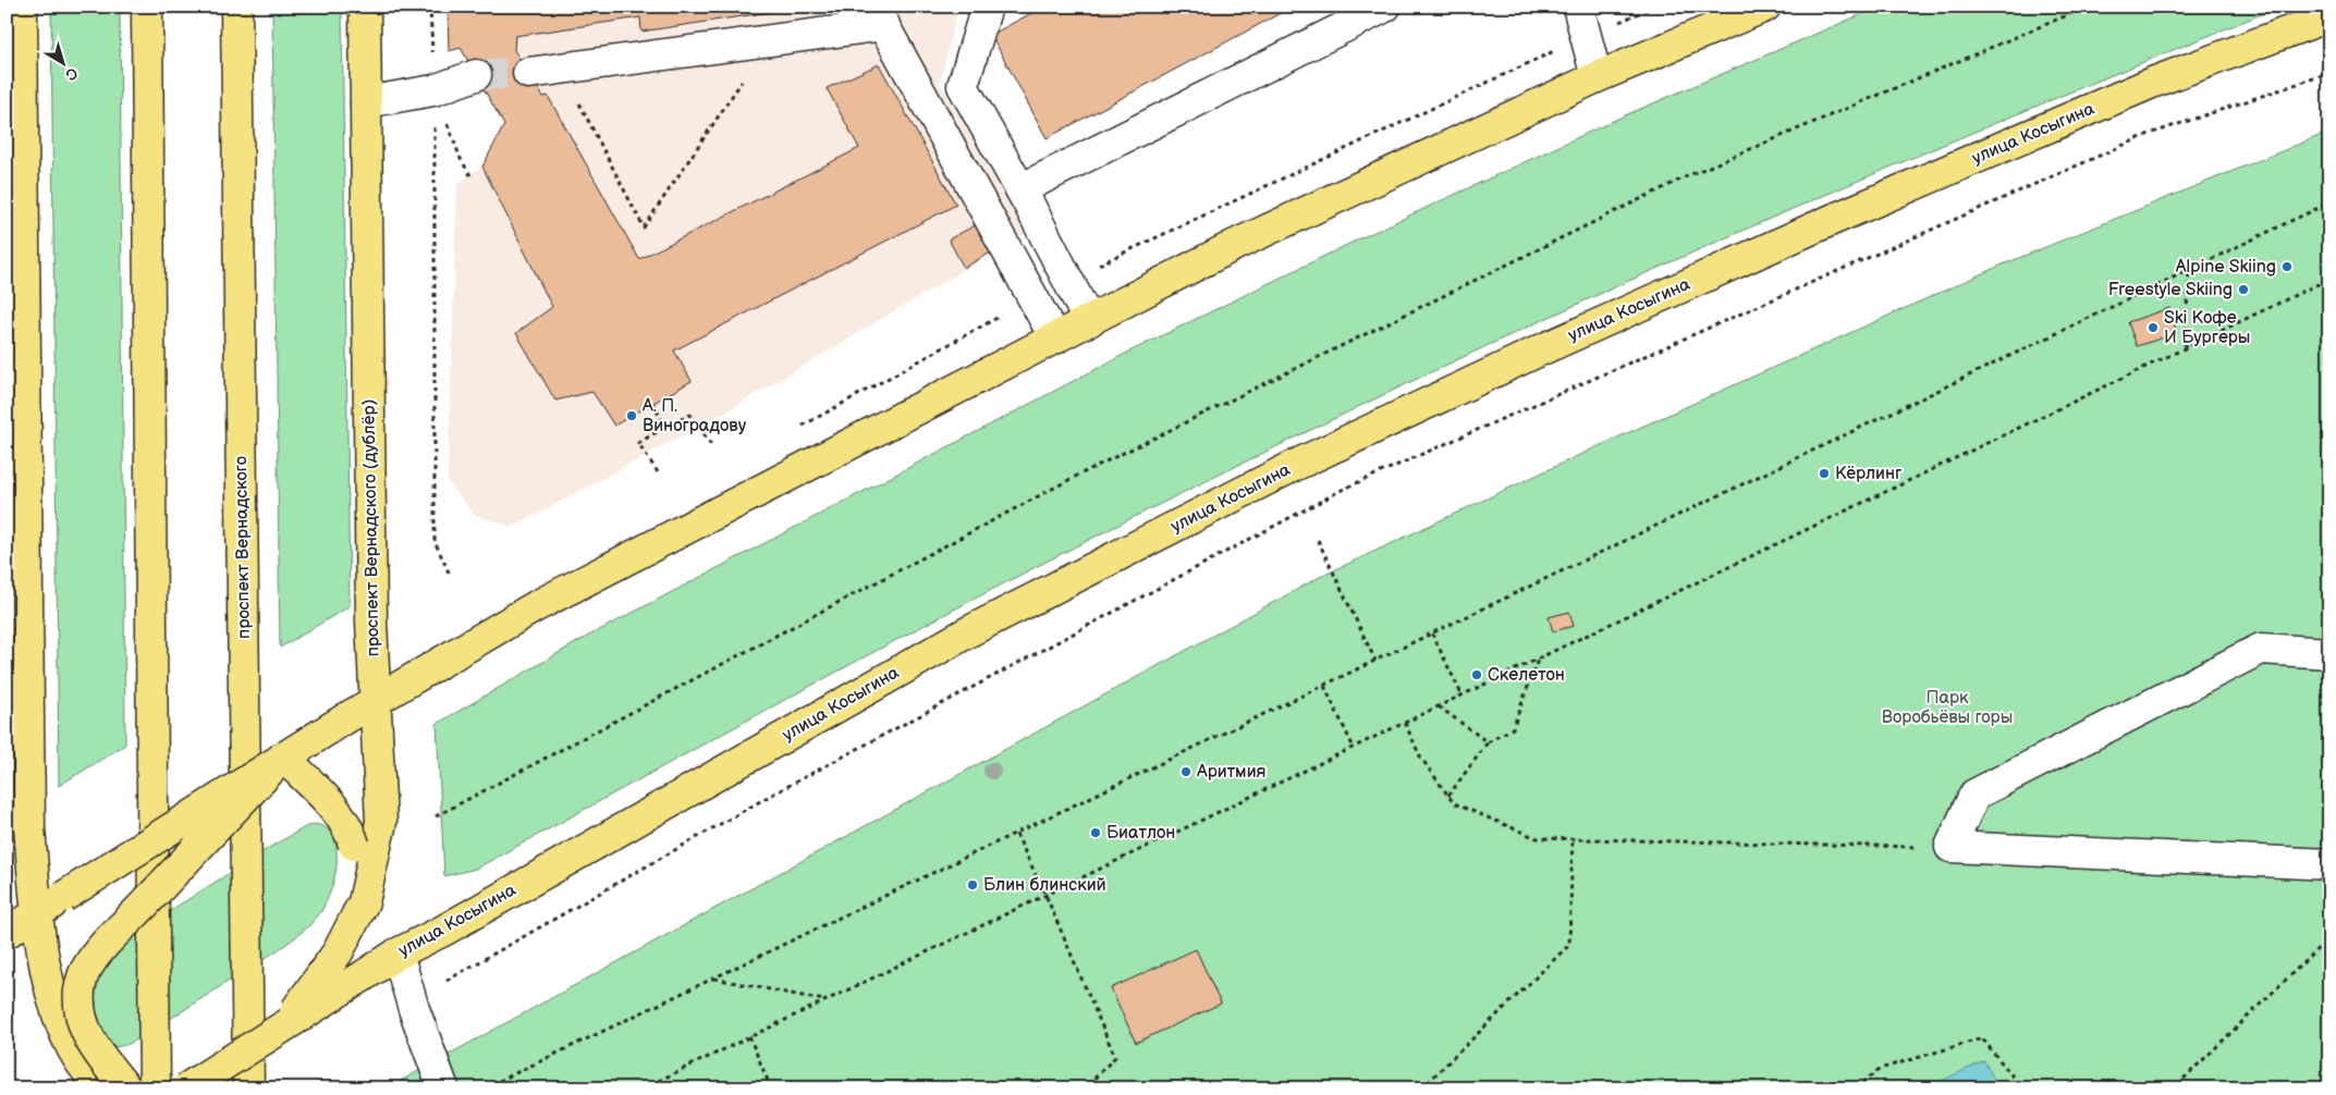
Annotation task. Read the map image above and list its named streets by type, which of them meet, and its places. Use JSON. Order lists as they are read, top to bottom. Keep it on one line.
{"streets":{"main road":["улица Косыгина","проспект Вернадского (дублёр)","проспект Вернадского"]},"crossings":[["улица Косыгина","проспект Вернадского (дублёр)"]],"parks":["Парк Воробьёвы горы"],"places":["Alpine Skiing","Freestyle Skiing","Ski Кофе И Бургеры","А. П. Виноградову","Кёрлинг","Скелетон","Аритмия","Биатлон","Блин блинский"],"north":"bottom right"}
